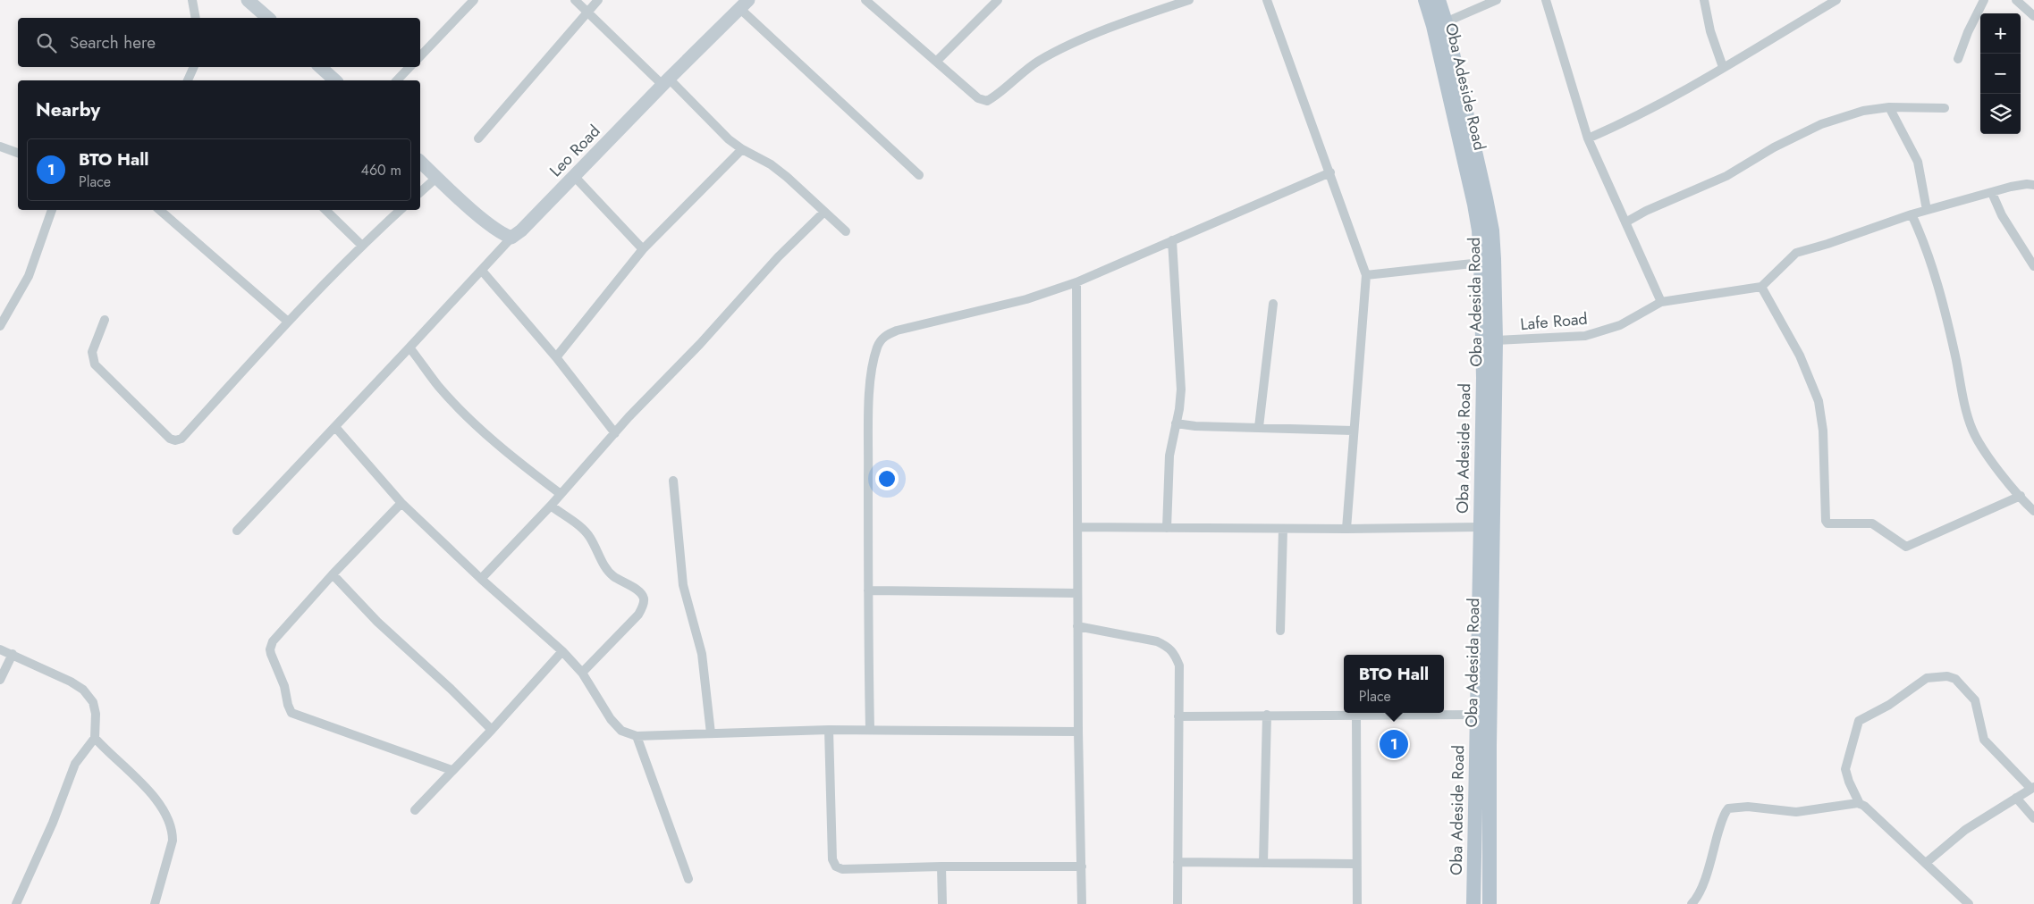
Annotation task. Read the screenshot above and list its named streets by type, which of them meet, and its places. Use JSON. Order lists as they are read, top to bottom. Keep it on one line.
{"streets":{"main road":["Oba Adeside Road","Oba Adesida Road"],"street":["Leo Road","Lafe Road"]},"crossings":[["Oba Adeside Road","Oba Adesida Road"],["Oba Adesida Road","Lafe Road"]],"page":{"map_buttons":["+","−"],"search":"Search here","heading":"Nearby","list":[{"mark":"1","name":"BTO Hall","note":"Place","value":"460 m"}],"popup":["BTO Hall","Place"],"pins":"1"}}
